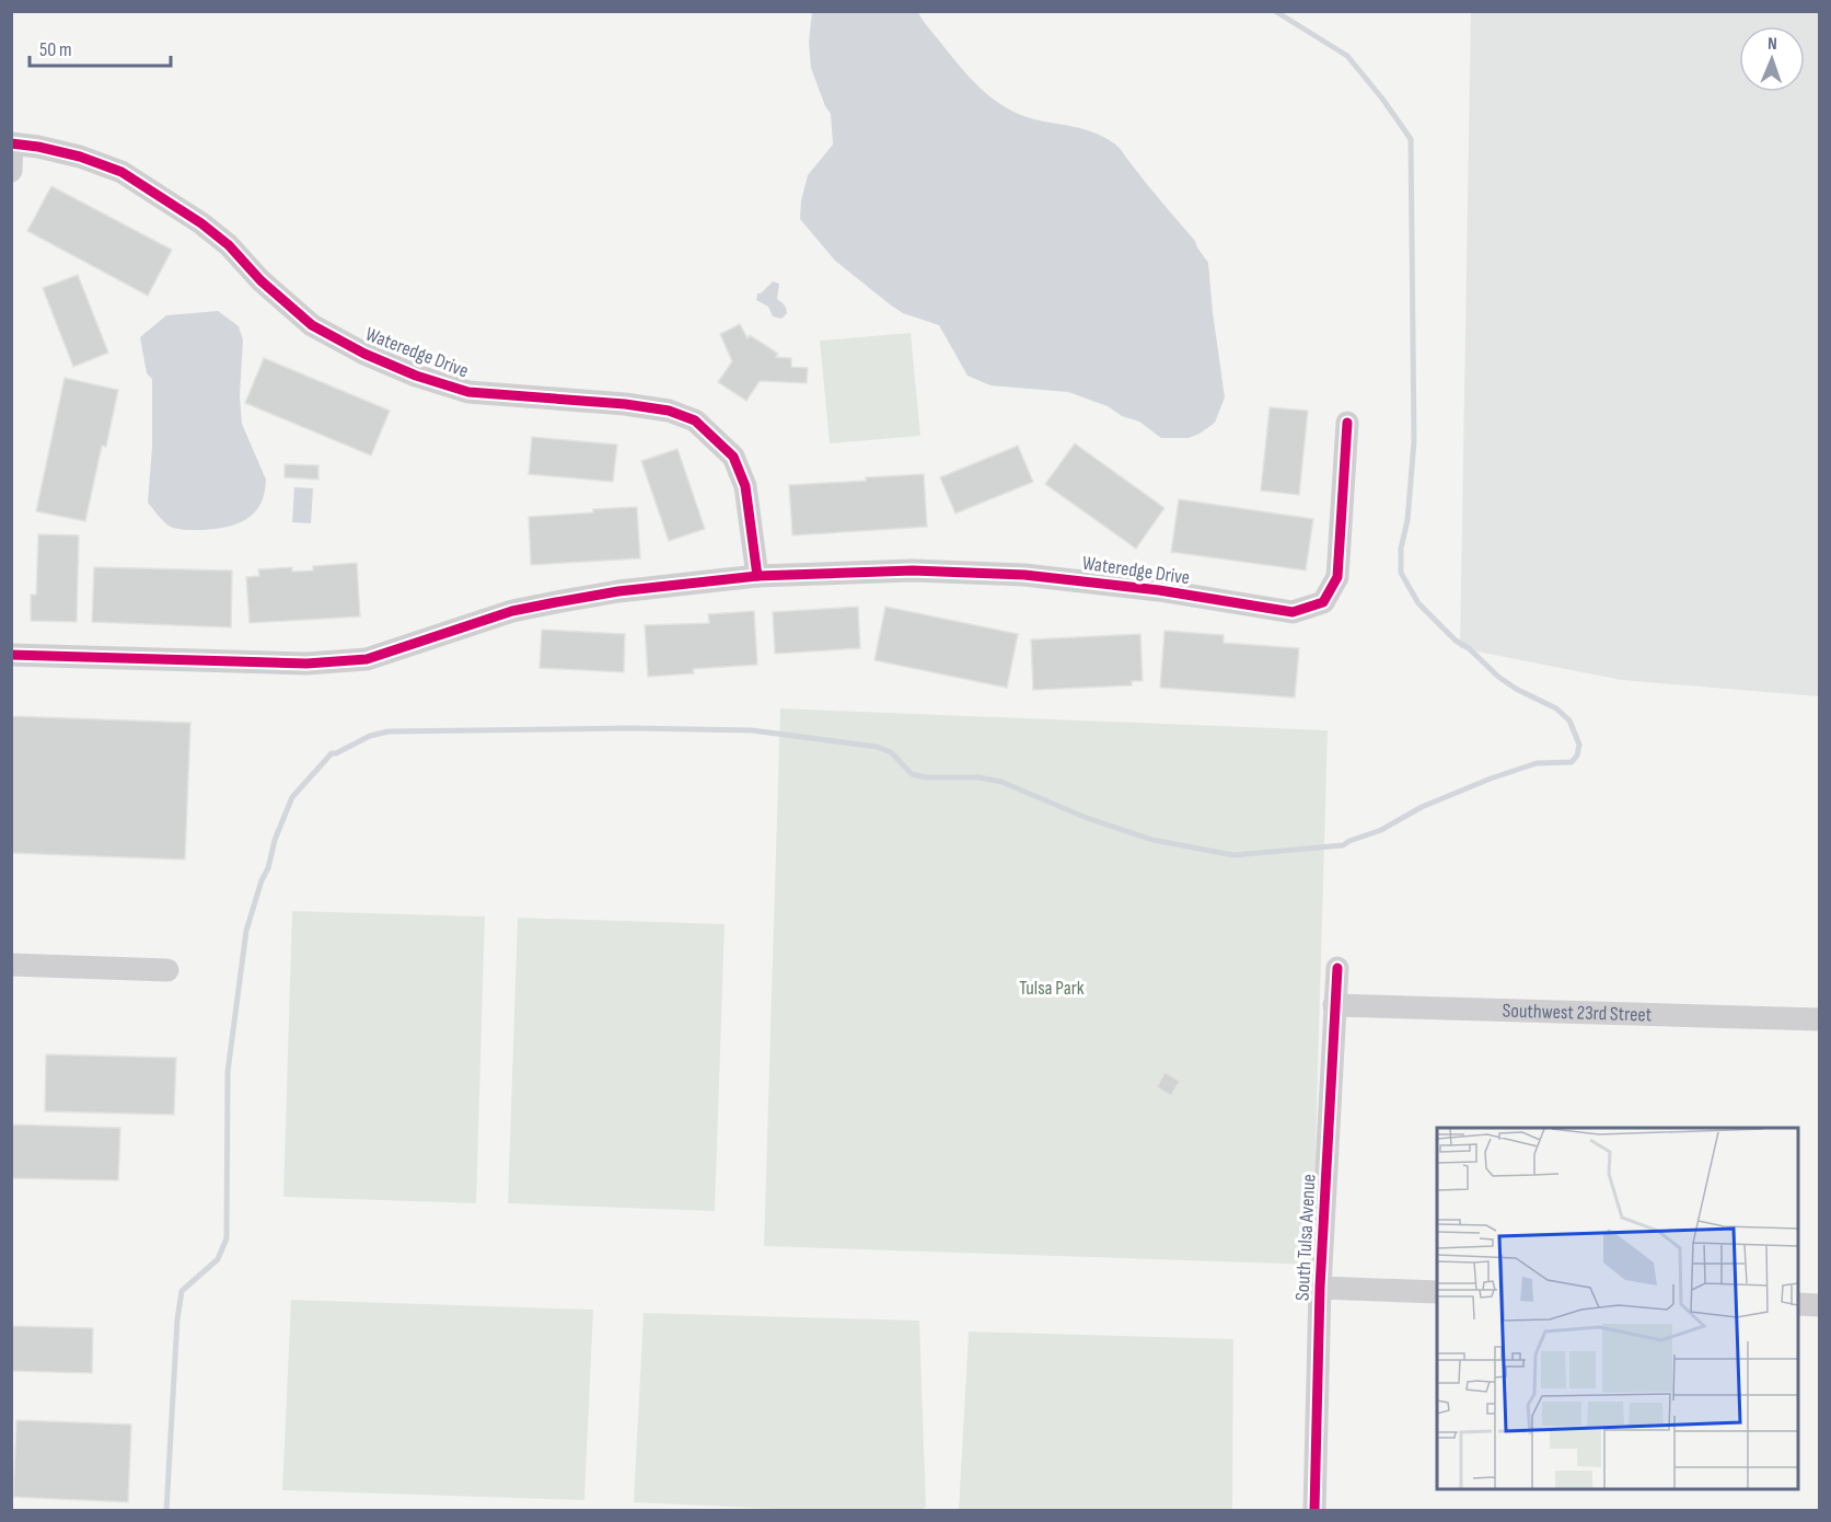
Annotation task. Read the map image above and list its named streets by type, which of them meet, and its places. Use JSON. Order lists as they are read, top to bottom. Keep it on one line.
{"streets":{"street":["Wateredge Drive","Southwest 23rd Street","South Tulsa Avenue"]},"crossings":[["Southwest 23rd Street","South Tulsa Avenue"]],"parks":["Tulsa Park"],"scale_bar":"50 m","north":"top"}
